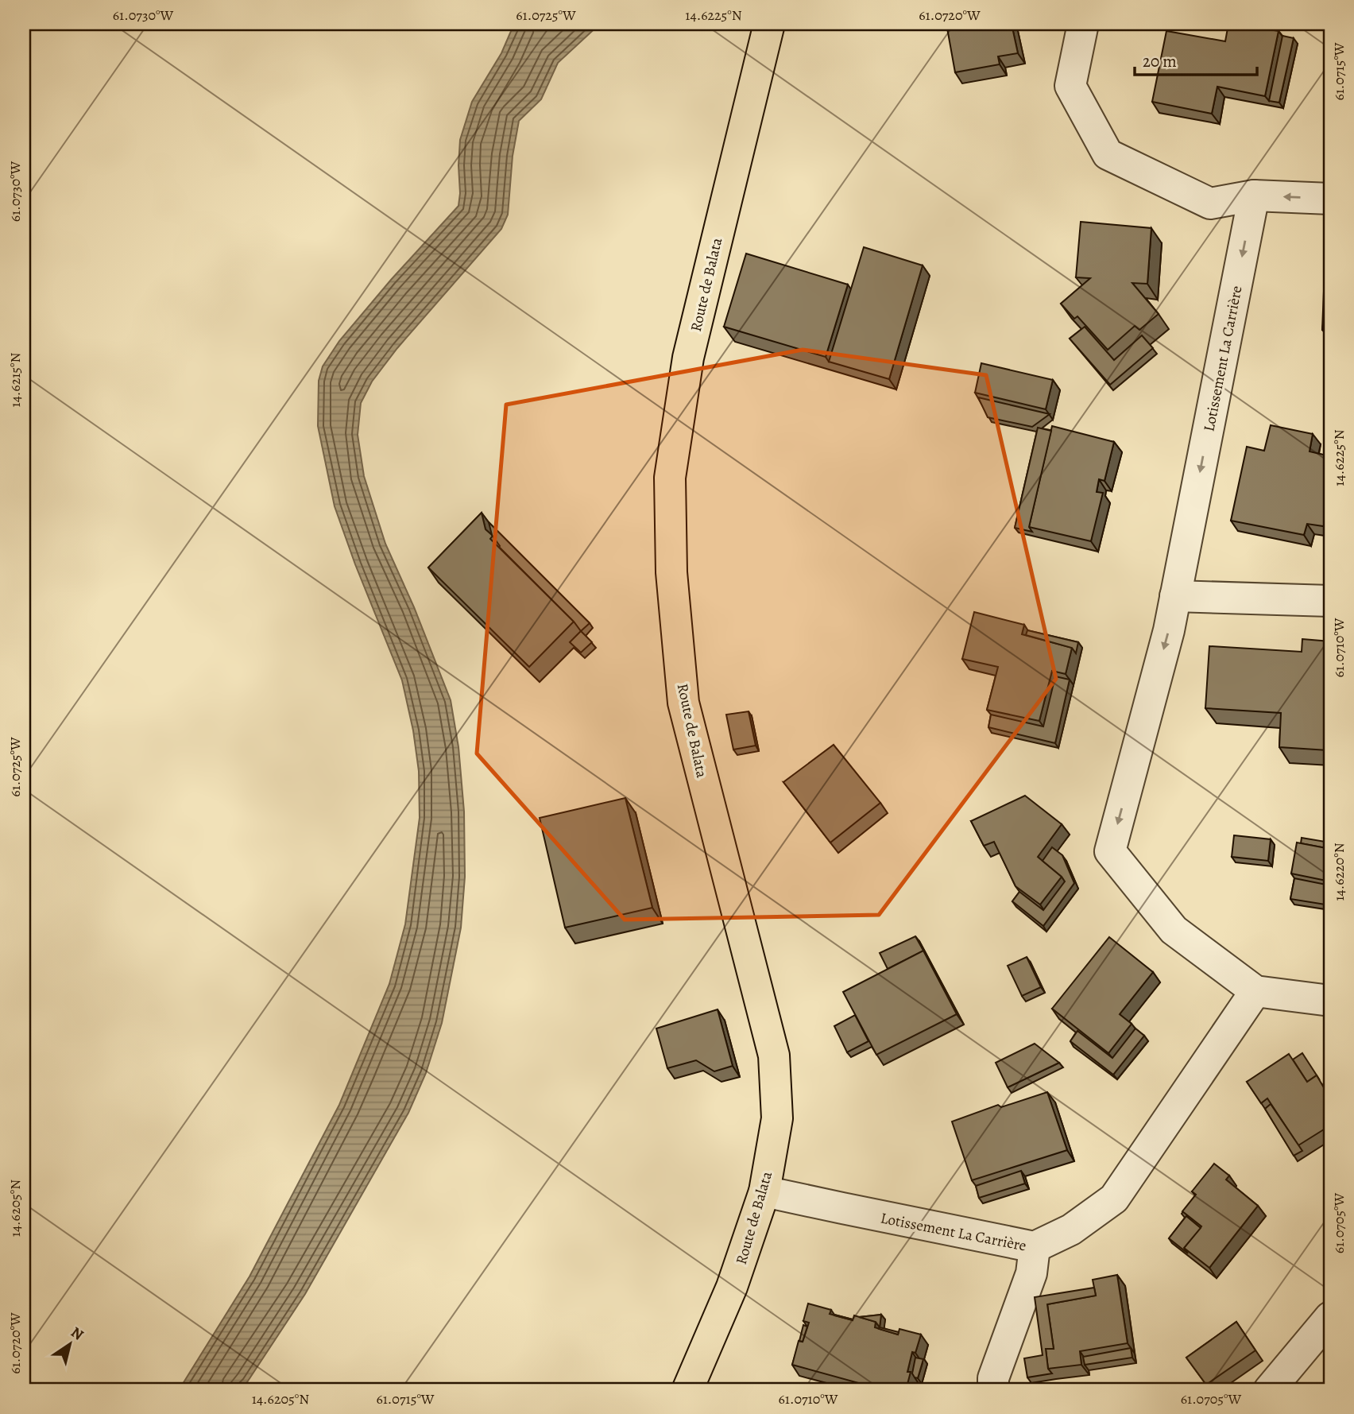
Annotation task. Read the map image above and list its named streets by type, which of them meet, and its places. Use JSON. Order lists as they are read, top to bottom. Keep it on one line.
{"streets":{"main road":["Route de Balata"],"street":["Lotissement La Carrière"]},"crossings":[["Route de Balata","Lotissement La Carrière"]],"one_way":["Lotissement La Carrière"],"scale_bar":"20 m","north":"top right","coordinates":["61.0730°W","61.0725°W","14.6225°N","61.0720°W","61.0715°W","14.6215°N","61.0710°W","14.6220°N","14.6205°N","61.0705°W"]}
